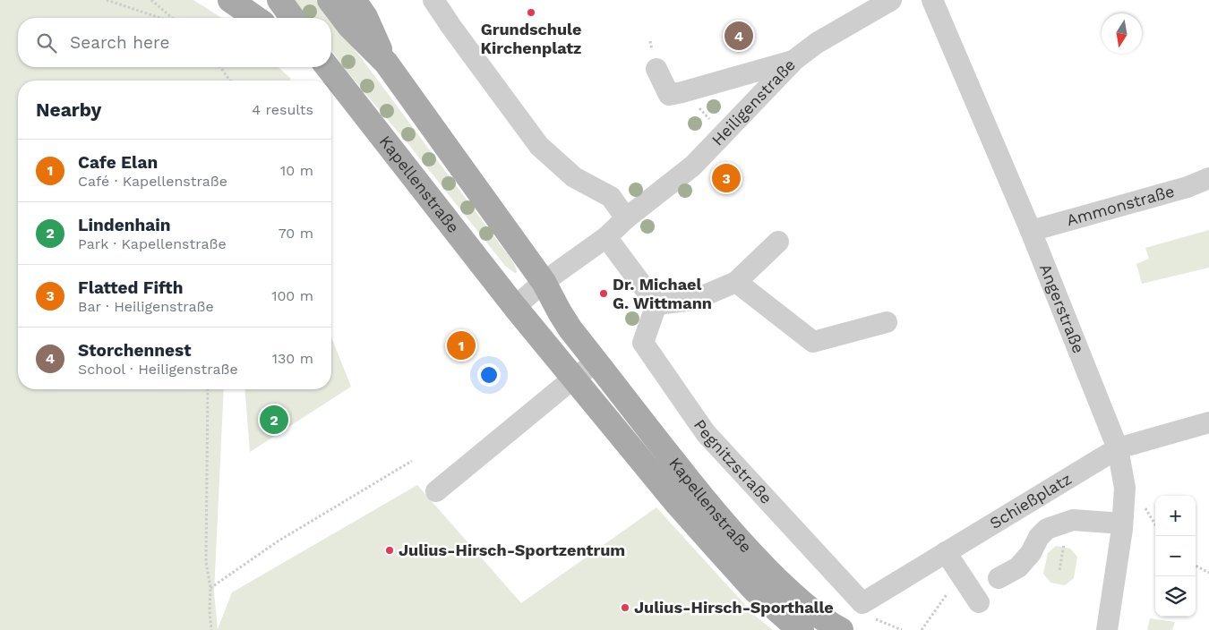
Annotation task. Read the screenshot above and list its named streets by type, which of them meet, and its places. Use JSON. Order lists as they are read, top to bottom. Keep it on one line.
{"streets":{"main road":["Kapellenstraße"],"street":["Heiligenstraße","Ammonstraße","Angerstraße","Pegnitzstraße","Schießplatz"]},"crossings":[["Heiligenstraße","Kapellenstraße"],["Ammonstraße","Angerstraße"],["Angerstraße","Schießplatz"],["Pegnitzstraße","Schießplatz"]],"places":["Grundschule Kirchenplatz","Dr. Michael G. Wittmann","Julius-Hirsch-Sportzentrum","Julius-Hirsch-Sporthalle"],"north":"bottom","page":{"search":"Search here","pins":["4","3","1","2"],"heading":["Nearby","4 results"],"list":[{"mark":"1","name":"Cafe Elan","note":"Café · Kapellenstraße","value":"10 m"},{"mark":"2","name":"Lindenhain","note":"Park · Kapellenstraße","value":"70 m"},{"mark":"3","name":"Flatted Fifth","note":"Bar · Heiligenstraße","value":"100 m"},{"mark":"4","name":"Storchennest","note":"School · Heiligenstraße","value":"130 m"}],"map_buttons":["+","−"]}}
